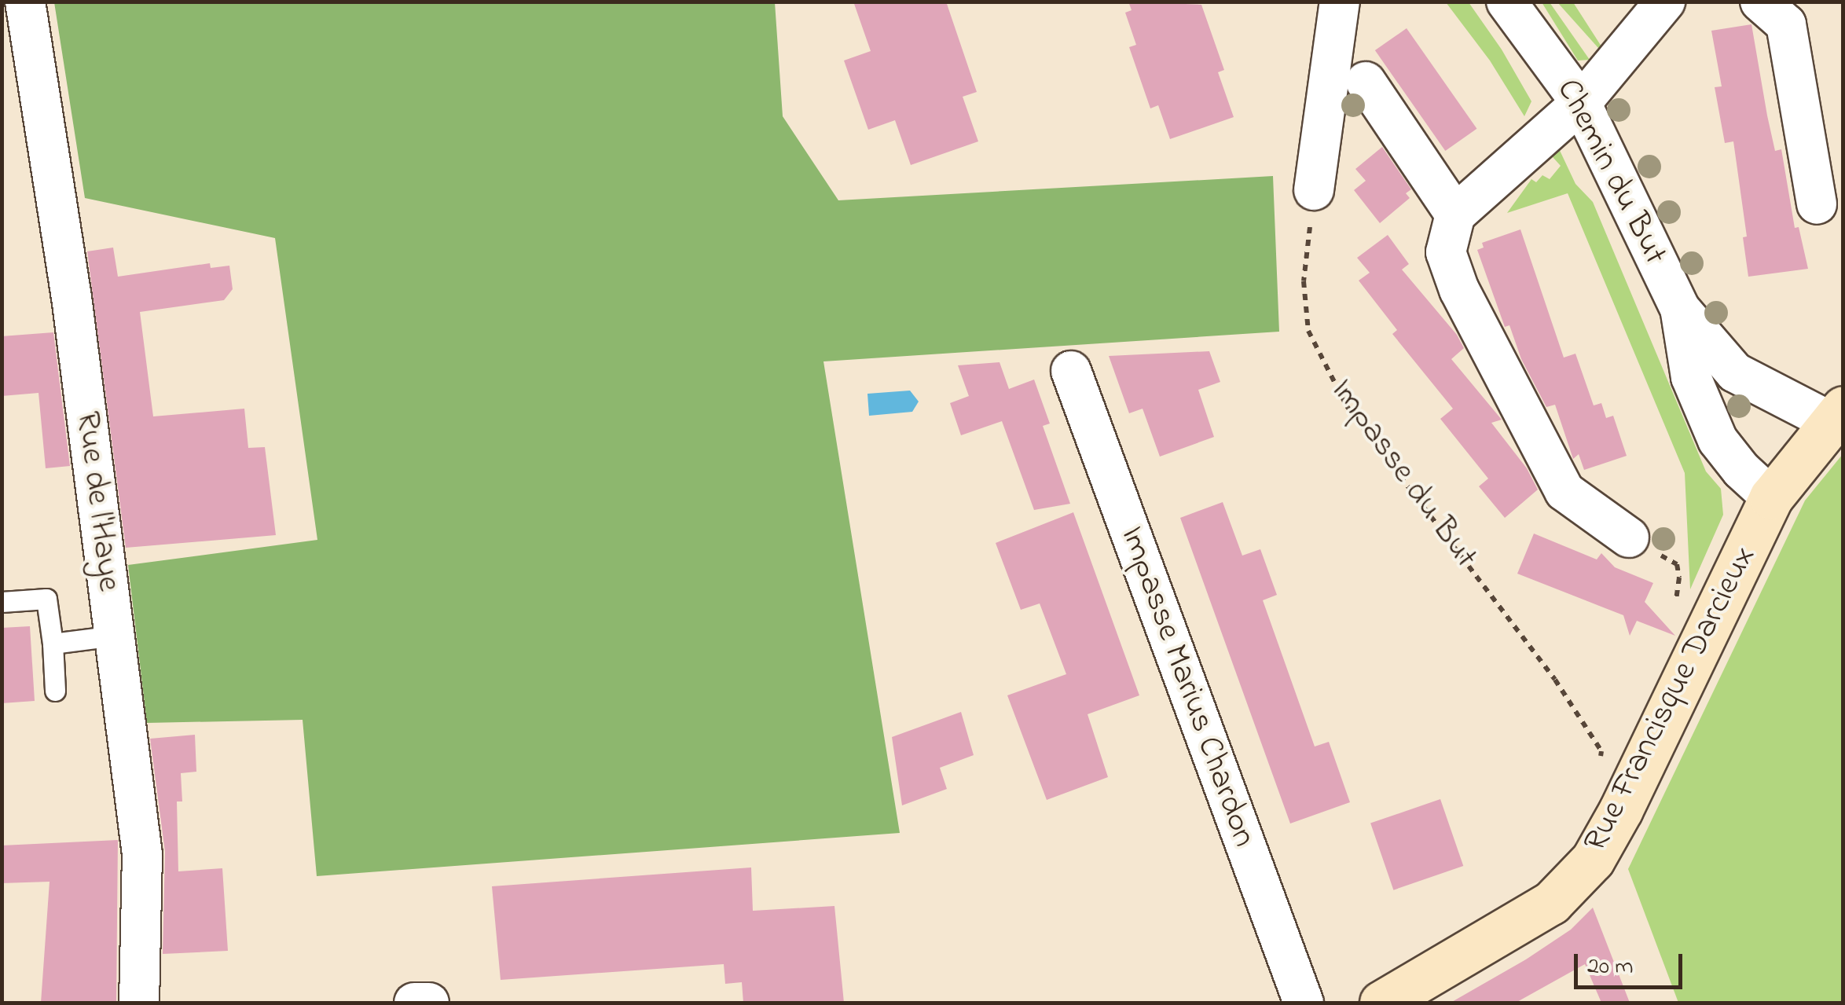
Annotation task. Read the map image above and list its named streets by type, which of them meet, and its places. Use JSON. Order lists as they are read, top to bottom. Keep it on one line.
{"streets":{"street":["Chemin du But","Rue de l'Haye","Impasse Marius Chardon","Rue Francisque Darcieux"],"path":["Impasse du But"]},"crossings":[["Chemin du But","Rue Francisque Darcieux"],["Impasse du But","Rue Francisque Darcieux"]],"scale_bar":"20 m"}
